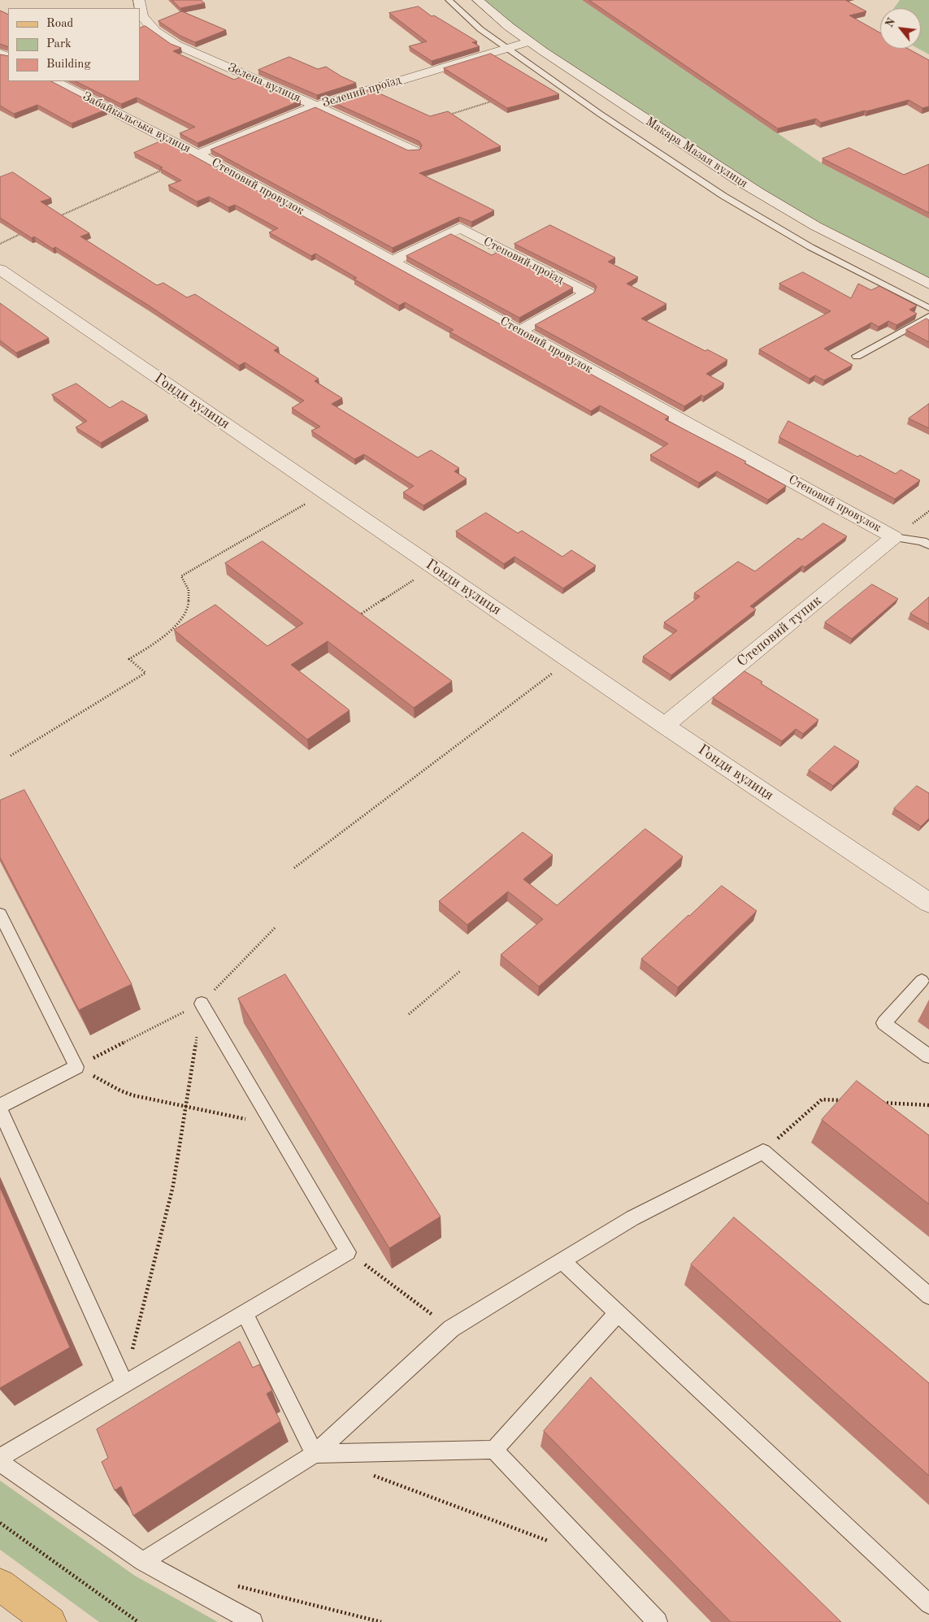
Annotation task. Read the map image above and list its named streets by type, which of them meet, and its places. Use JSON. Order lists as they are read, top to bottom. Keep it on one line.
{"streets":{"street":["Зелена вулиця","Зелений проїзд","Забайкальська вулиця","Макара Мазая вулиця","Степовий провулок","Степовий проїзд","Гонди вулиця","Степовий тупик"]},"crossings":[["Зелена вулиця","Зелений проїзд"],["Зелений проїзд","Забайкальська вулиця"],["Зелений проїзд","Макара Мазая вулиця"],["Зелений проїзд","Степовий провулок"],["Забайкальська вулиця","Степовий провулок"],["Степовий провулок","Степовий проїзд"],["Степовий провулок","Степовий тупик"],["Гонди вулиця","Степовий тупик"]],"legend":["Road","Park","Building"],"north":"top left"}
